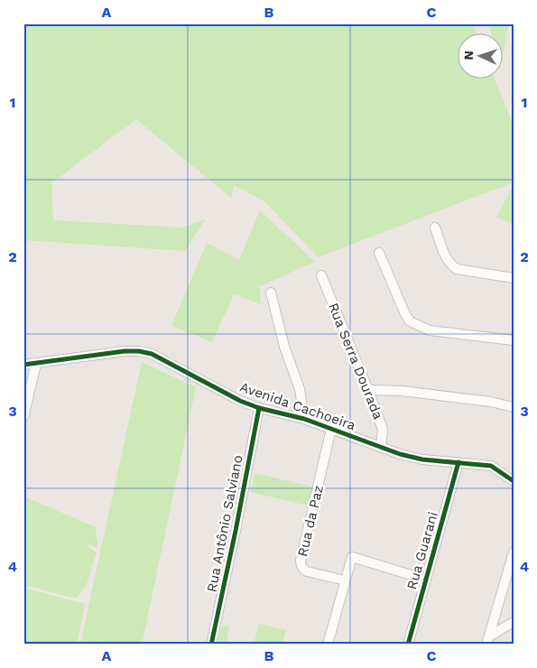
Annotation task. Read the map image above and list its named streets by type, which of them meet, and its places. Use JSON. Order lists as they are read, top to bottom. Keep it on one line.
{"streets":{"street":["Rua Serra Dourada","Avenida Cachoeira","Rua da Paz","Rua Antônio Salviano","Rua Guarani"]},"crossings":[["Rua Serra Dourada","Avenida Cachoeira"],["Avenida Cachoeira","Rua da Paz"],["Avenida Cachoeira","Rua Antônio Salviano"],["Avenida Cachoeira","Rua Guarani"]],"north":"left","grid":{"columns":["A","B","C"],"rows":["1","2","3","4"]}}
